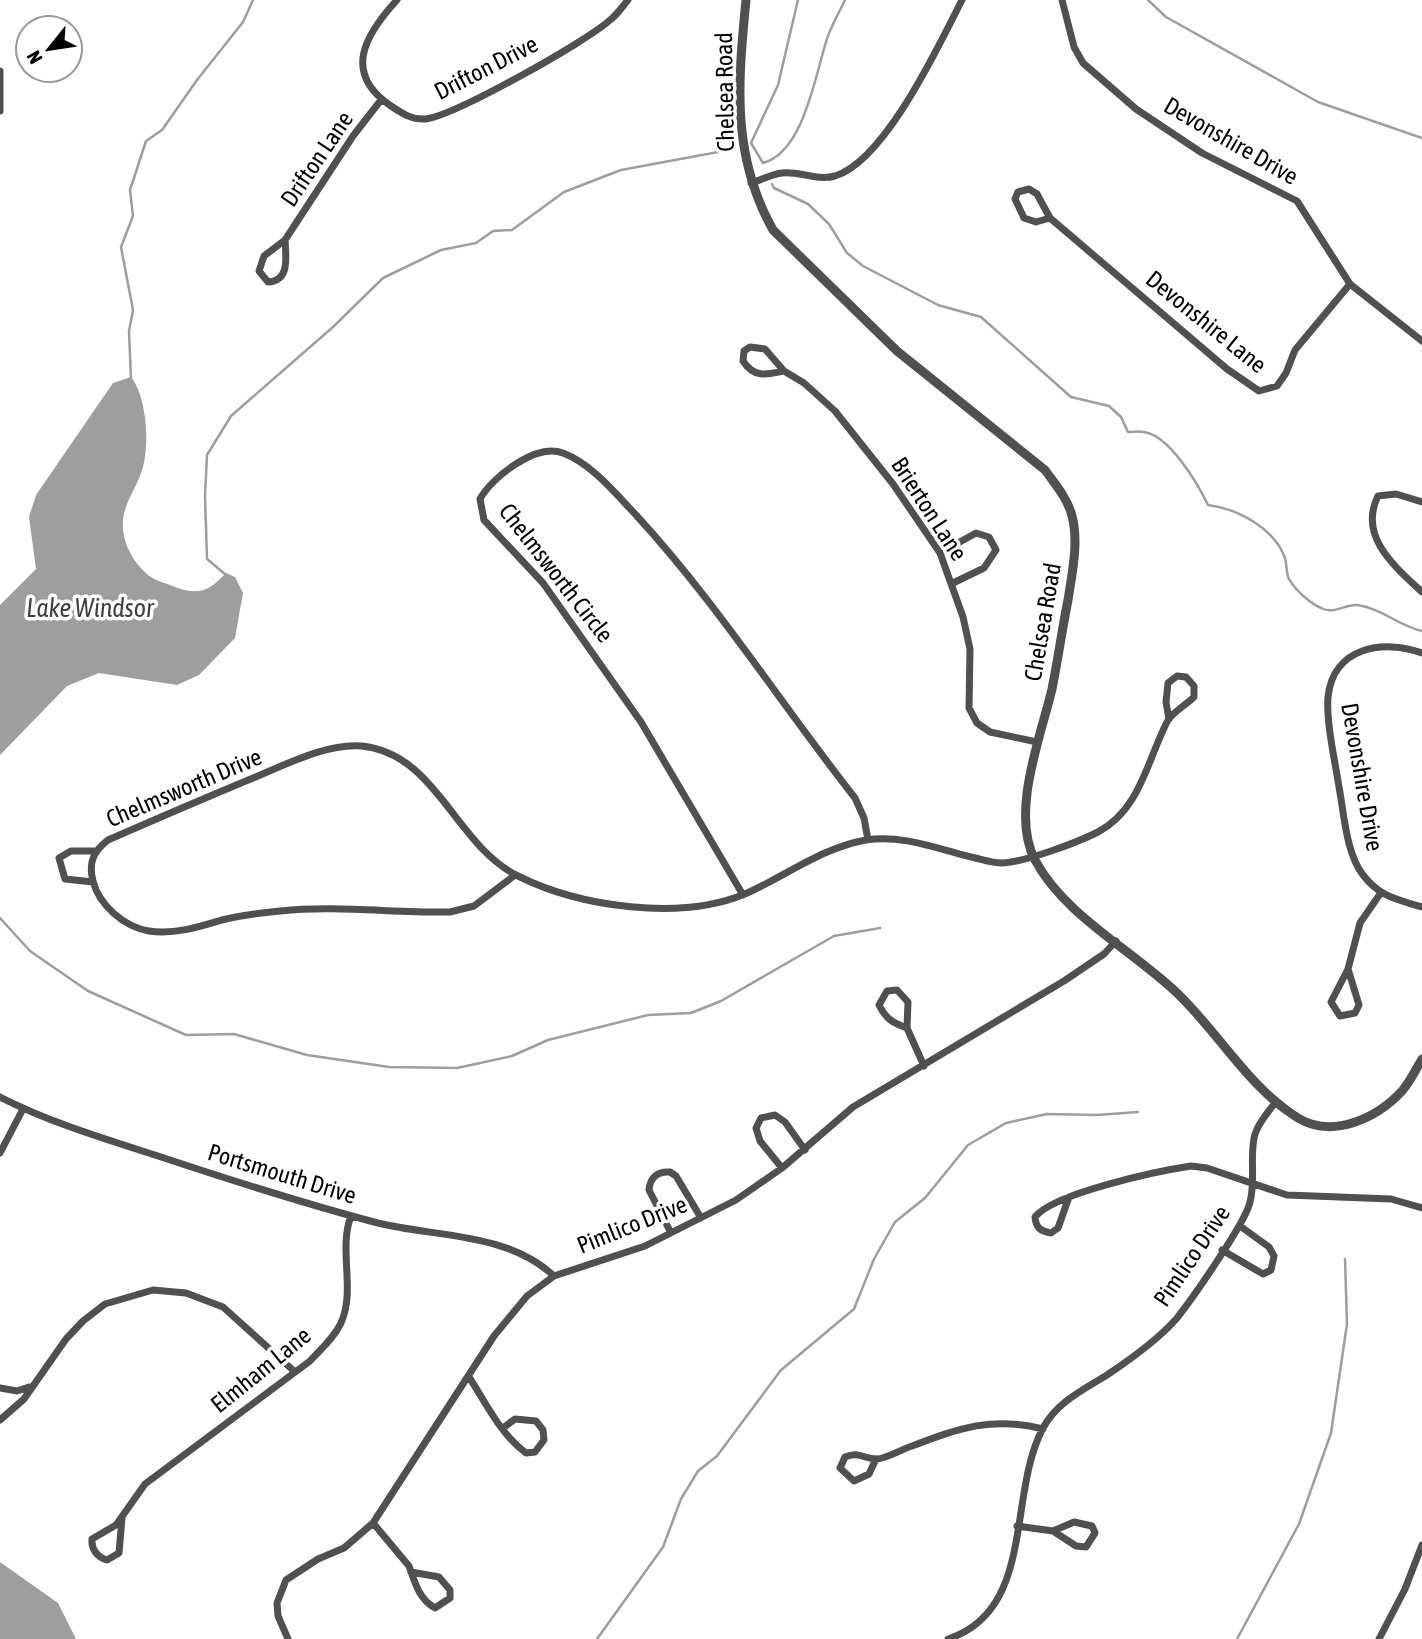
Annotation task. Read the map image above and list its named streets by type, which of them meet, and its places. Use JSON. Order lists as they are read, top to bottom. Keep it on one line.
{"streets":{"street":["Drifton Drive","Chelsea Road","Devonshire Drive","Drifton Lane","Devonshire Lane","Brierton Lane","Chelmsworth Circle","Chelmsworth Drive","Portsmouth Drive","Pimlico Drive","Elmham Lane"]},"crossings":[["Drifton Drive","Drifton Lane"],["Chelsea Road","Brierton Lane"],["Chelsea Road","Chelmsworth Drive"],["Chelsea Road","Pimlico Drive"],["Devonshire Drive","Devonshire Lane"],["Chelmsworth Circle","Chelmsworth Drive"],["Portsmouth Drive","Pimlico Drive"],["Portsmouth Drive","Elmham Lane"]],"water":["Lake Windsor"],"north":"bottom left"}
